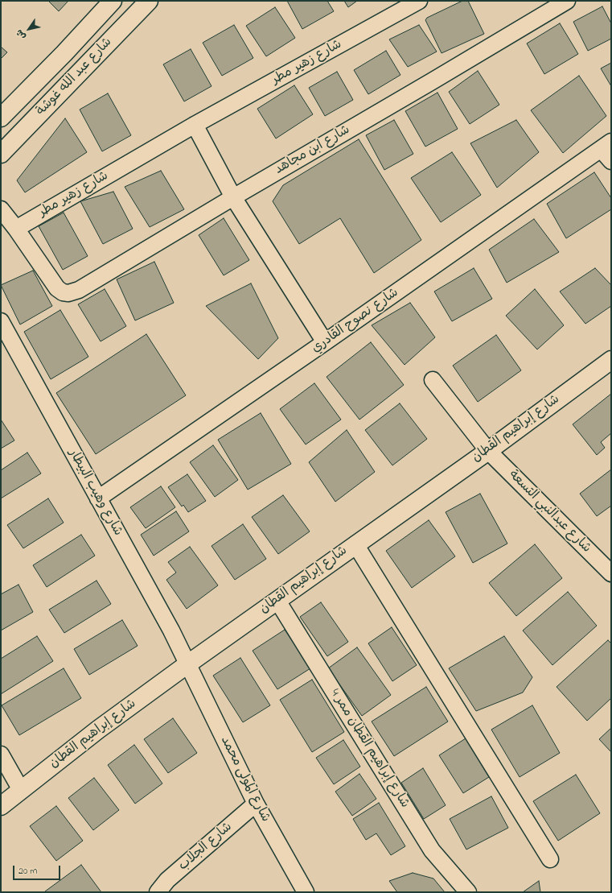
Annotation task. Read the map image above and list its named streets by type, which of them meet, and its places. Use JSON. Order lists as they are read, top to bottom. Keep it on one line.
{"streets":{"street":["شارع زهير مطر","شارع عبد الله غوشة","شارع ابن مجاهد","شارع نصوح القادري","شارع إبراهيم القطان","شارع وهيب البيطار","شارع عبدالنبي التسعة","شارع إبراهيم القطان ممر 4","شارع المولى محمد","شارع الجلاب"]},"crossings":[["شارع زهير مطر","شارع ابن مجاهد"],["شارع نصوح القادري","شارع وهيب البيطار"],["شارع إبراهيم القطان","شارع وهيب البيطار"],["شارع إبراهيم القطان","شارع عبدالنبي التسعة"],["شارع إبراهيم القطان","شارع إبراهيم القطان ممر 4"],["شارع إبراهيم القطان","شارع المولى محمد"],["شارع وهيب البيطار","شارع المولى محمد"],["شارع المولى محمد","شارع الجلاب"]],"scale_bar":"20 m","north":"bottom left"}
